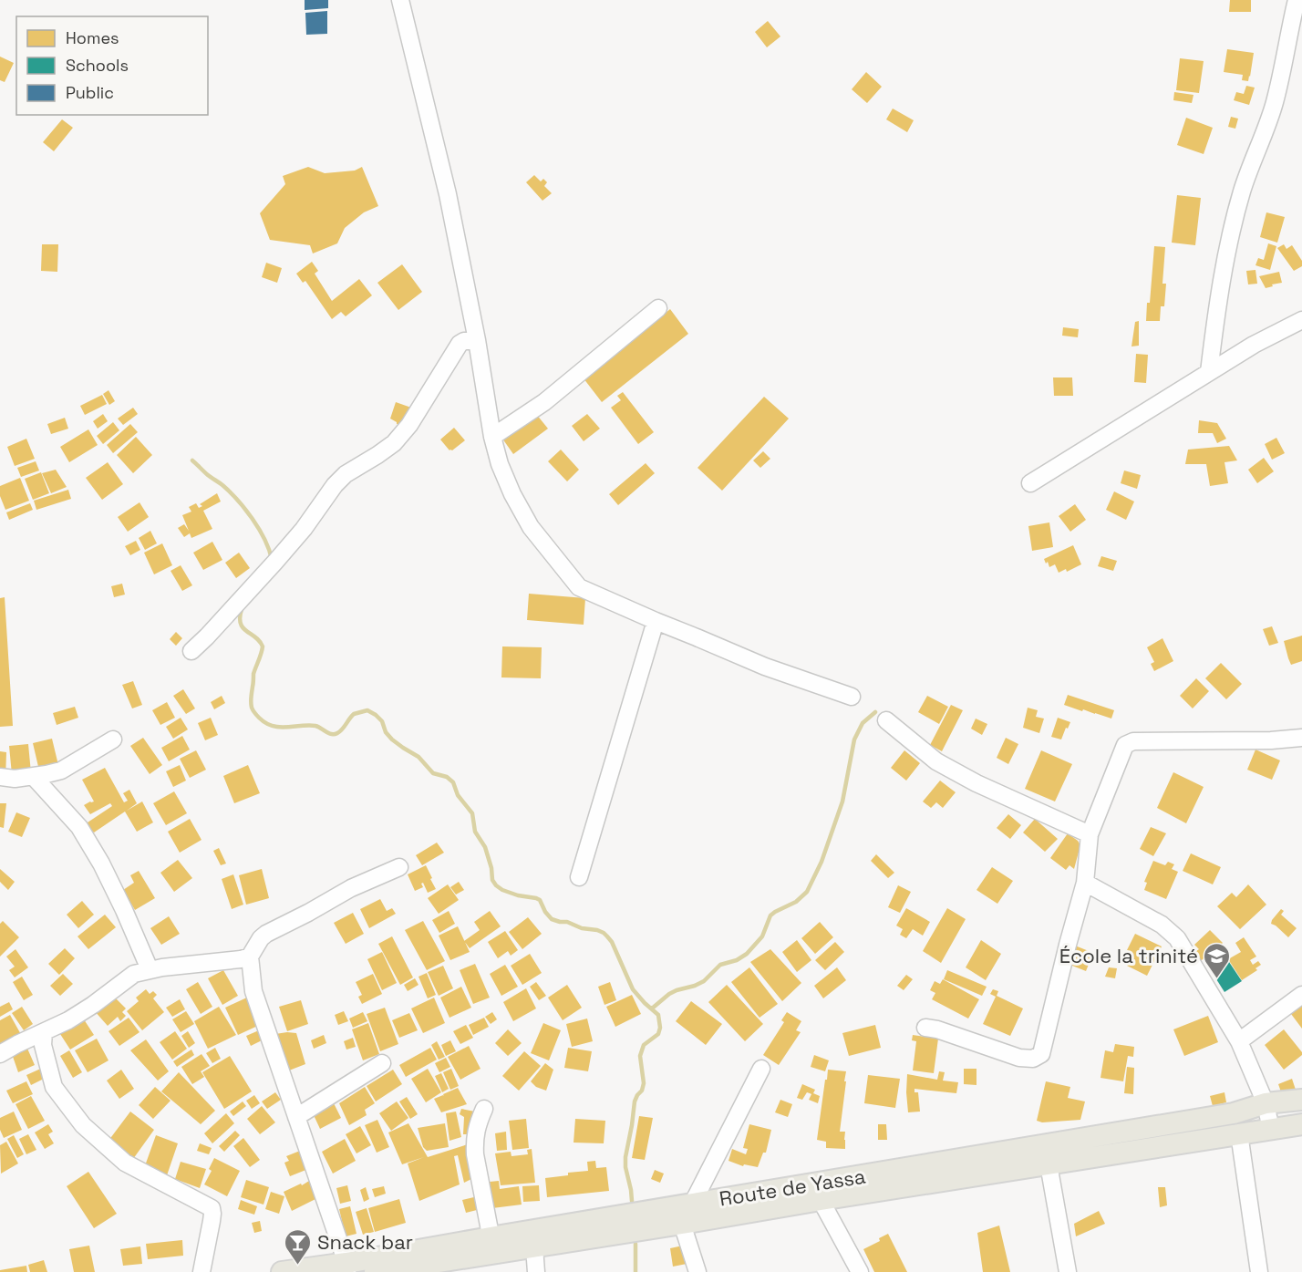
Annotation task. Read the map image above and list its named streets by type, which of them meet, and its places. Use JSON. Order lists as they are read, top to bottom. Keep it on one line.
{"streets":{"main road":["Route de Yassa"]},"places":{"school or university":["École la trinité"],"bar":["Snack bar"]},"legend":["Homes","Schools","Public"]}
